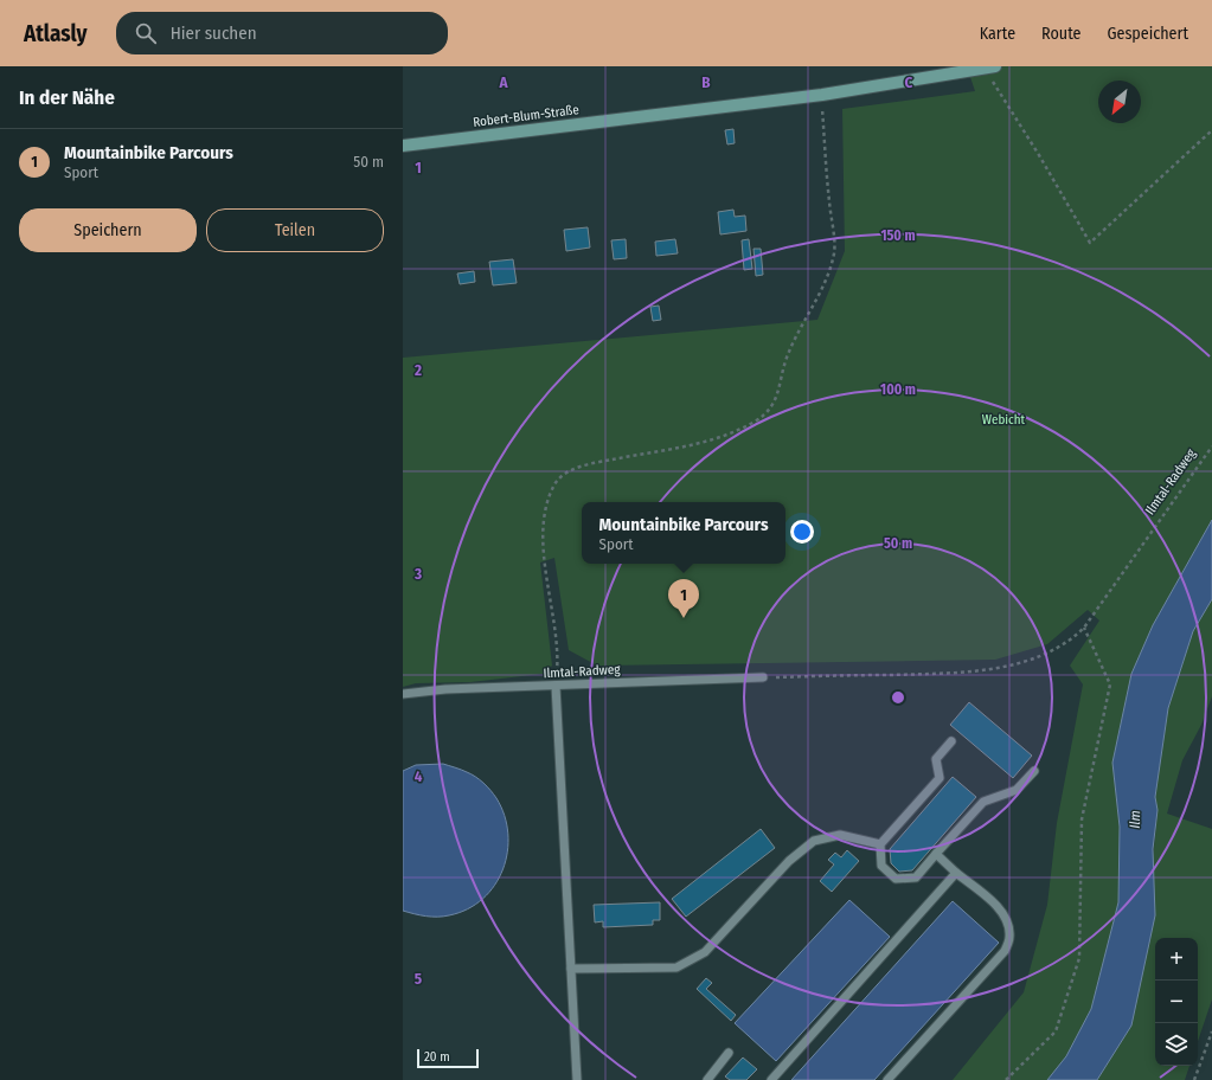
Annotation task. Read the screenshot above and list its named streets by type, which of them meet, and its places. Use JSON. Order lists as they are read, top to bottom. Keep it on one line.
{"streets":{"street":["Robert-Blum-Straße"],"lane":["Ilmtal-Radweg"]},"water":["Ilm"],"parks":["Webicht"],"scale_bar":"20 m","north":"bottom left","page":{"header":"Atlasly","search":"Hier suchen","nav":["Karte","Route","Gespeichert"],"heading":"In der Nähe","list":[{"mark":"1","name":"Mountainbike Parcours","note":"Sport","value":"50 m"}],"buttons":["Speichern","Teilen"],"popup":["Mountainbike Parcours","Sport"],"pins":"1","map_buttons":["+","−"],"scale":"20 m"},"grid":{"columns":["A","B","C"],"rows":["1","2","3","4","5"]},"rings":["150 m","100 m","50 m"]}
